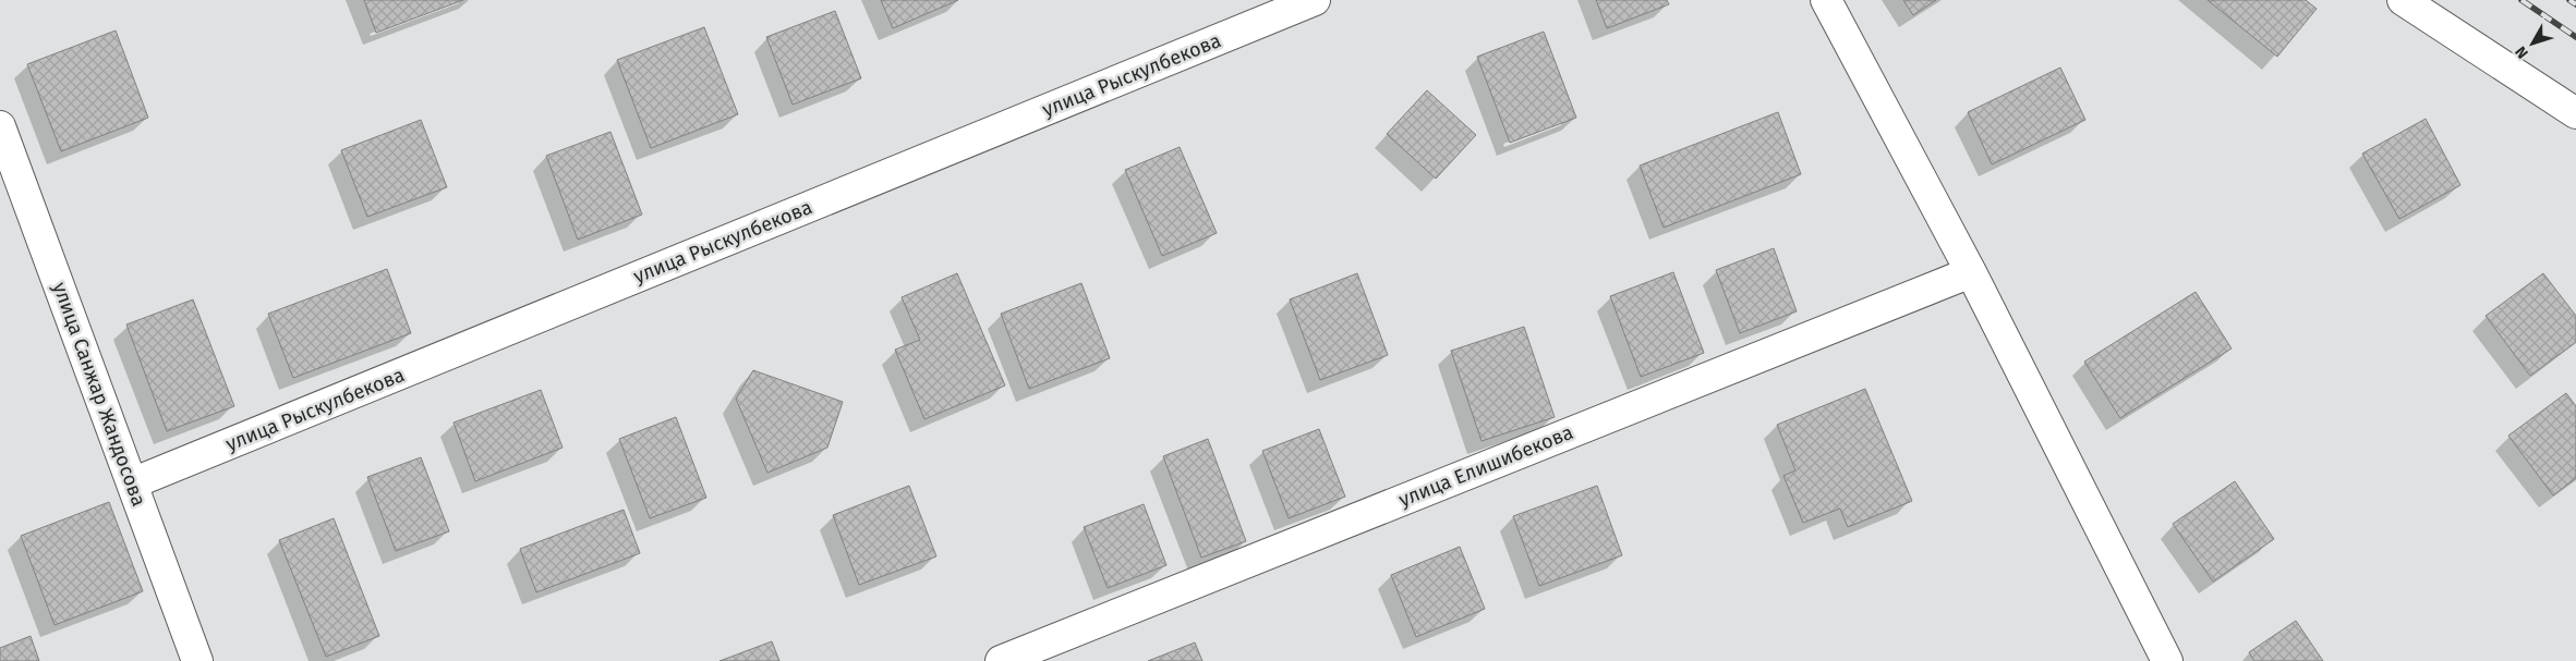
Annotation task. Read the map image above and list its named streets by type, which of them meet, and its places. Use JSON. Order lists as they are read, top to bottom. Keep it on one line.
{"streets":{"street":["улица Рыскулбекова","улица Санжар Жандосова","улица Елишибекова"]},"crossings":[["улица Рыскулбекова","улица Санжар Жандосова"]],"north":"bottom left"}
